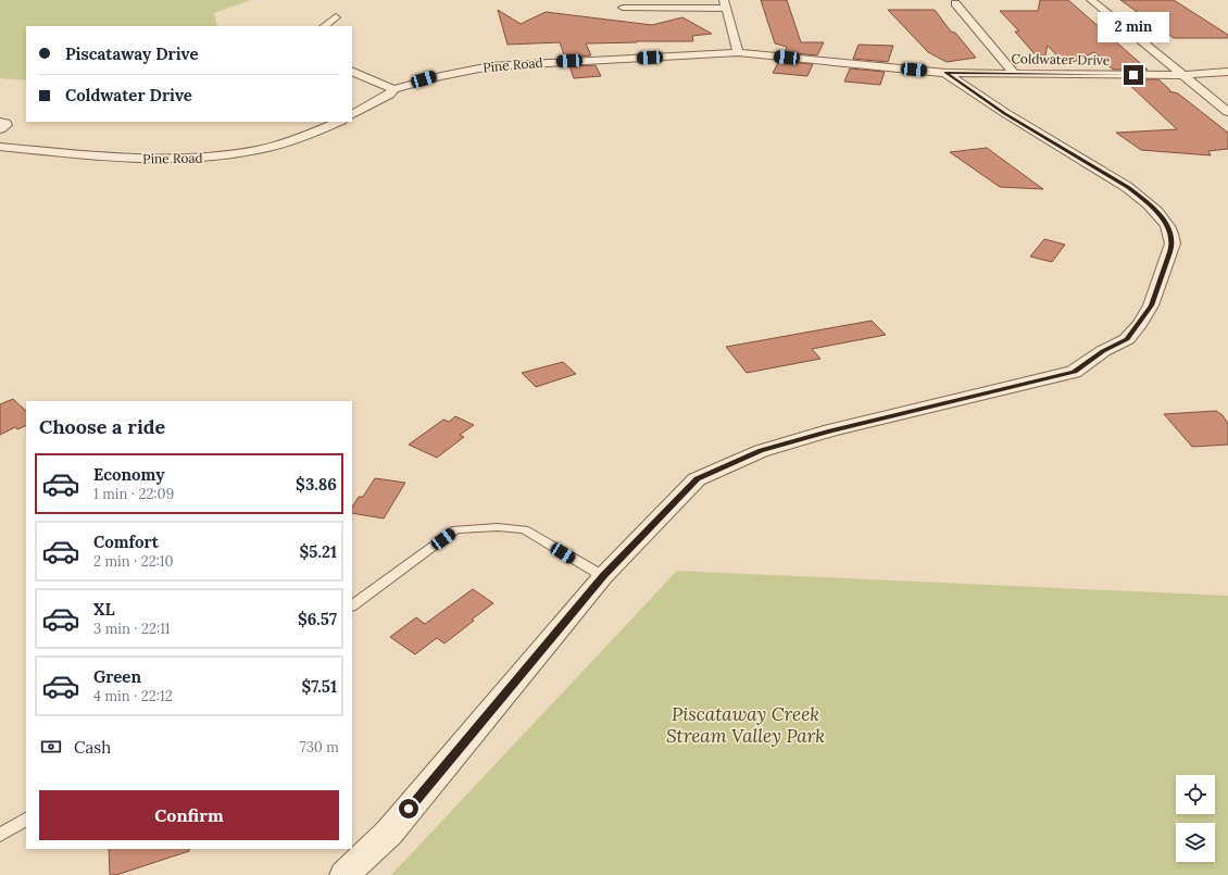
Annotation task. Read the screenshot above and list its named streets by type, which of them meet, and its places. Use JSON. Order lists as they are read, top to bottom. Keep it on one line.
{"streets":{"street":["Coldwater Drive","Pine Road"]},"crossings":[["Coldwater Drive","Pine Road"]],"parks":["Piscataway Creek Stream Valley Park"],"page":{"bubble":"2 min","banner":["Piscataway Drive","Coldwater Drive"],"heading":"Choose a ride","list":[{"name":"Economy","note":"1 min · 22:09","value":"$3.86"},{"name":"Comfort","note":"2 min · 22:10","value":"$5.21"},{"name":"XL","note":"3 min · 22:11","value":"$6.57"},{"name":"Green","note":"4 min · 22:12","value":"$7.51"}],"pay":["Cash","730 m"],"buttons":"Confirm"}}
